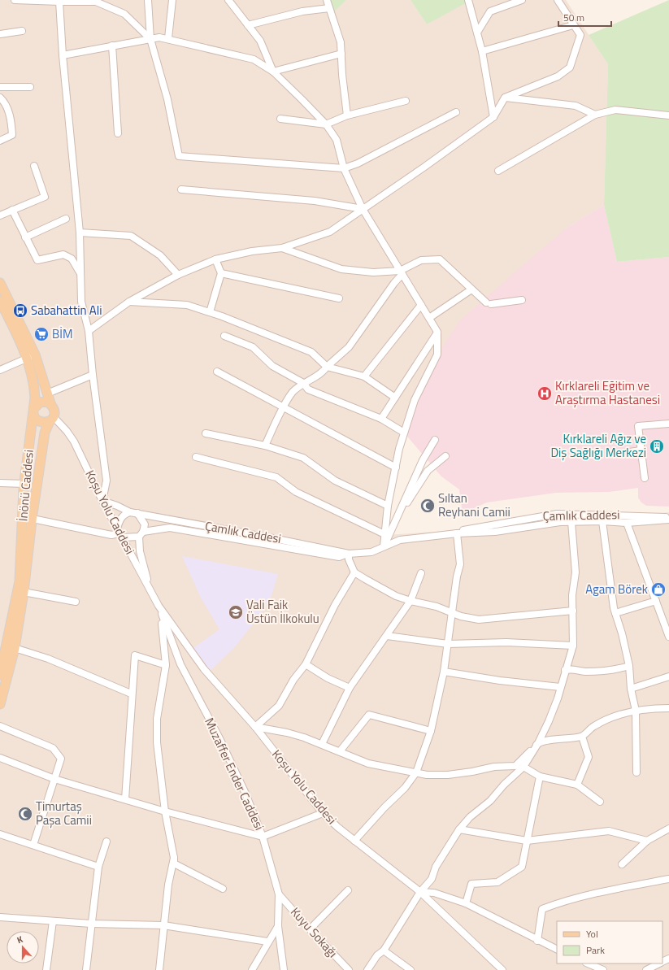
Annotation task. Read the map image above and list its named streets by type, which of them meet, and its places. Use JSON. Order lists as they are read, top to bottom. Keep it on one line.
{"streets":{"main road":["İnönü Caddesi"],"street":["Koşu Yolu Caddesi","Çamlık Caddesi","Muzaffer Ender Caddesi","Kuyu Sokağı"]},"crossings":[["İnönü Caddesi","Koşu Yolu Caddesi"],["İnönü Caddesi","Çamlık Caddesi"],["Koşu Yolu Caddesi","Çamlık Caddesi"],["Koşu Yolu Caddesi","Muzaffer Ender Caddesi"],["Muzaffer Ender Caddesi","Kuyu Sokağı"]],"places":{"bus stop":["Sabahattin Ali"],"supermarket":["BİM"],"hospital":["Kırklareli Eğitim ve Araştırma Hastanesi"],"building":["Kırklareli Ağız ve Diş Sağlığı Merkezi"],"mosque":["Sıltan Reyhani Camii","Timurtaş Paşa Camii"],"shop":["Agam Börek"],"school or university":["Vali Faik Üstün İlkokulu"]},"legend":["Yol","Park"],"scale_bar":"50 m","north":"top"}
